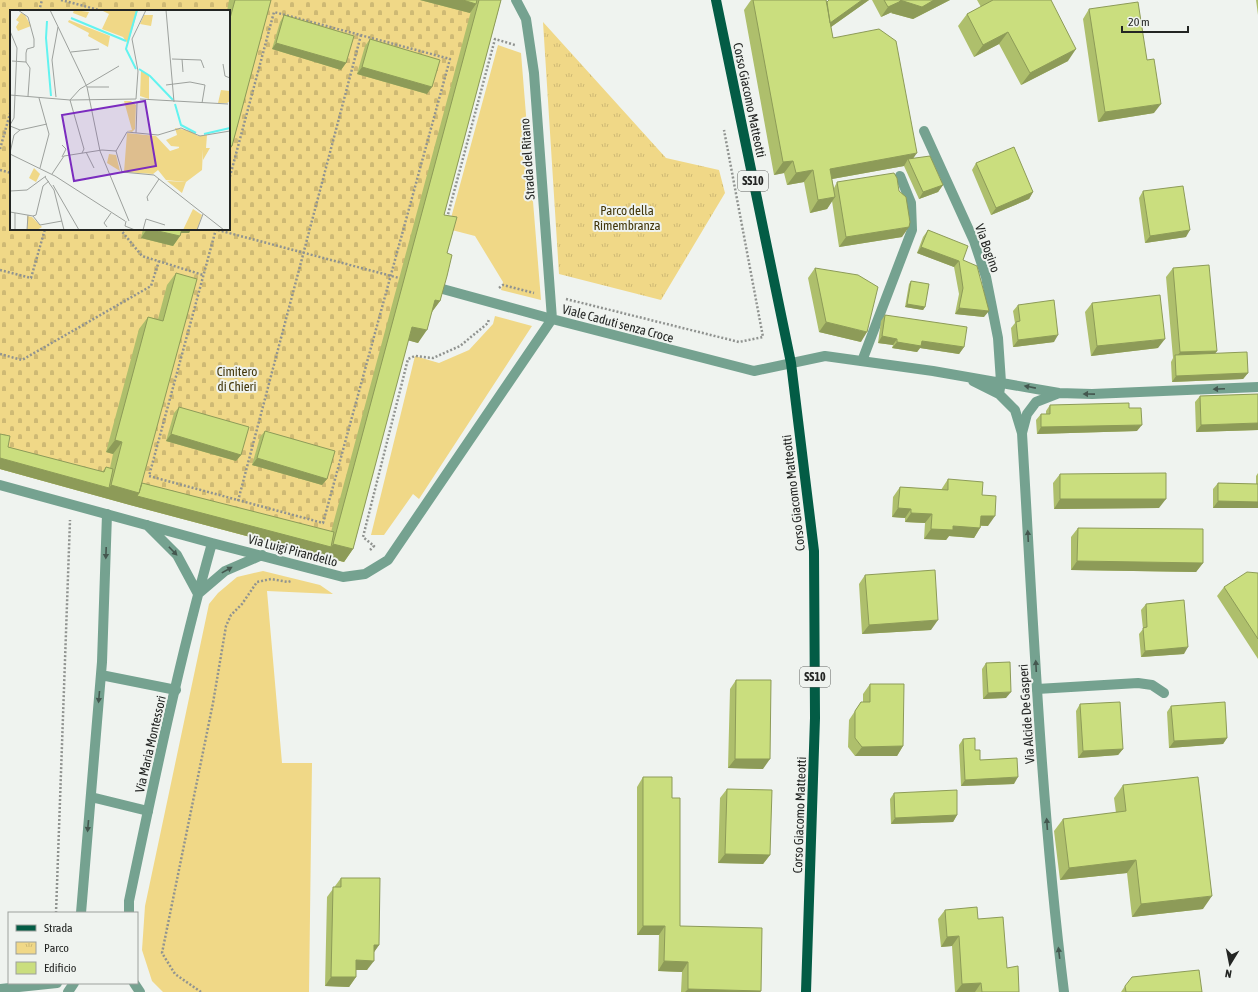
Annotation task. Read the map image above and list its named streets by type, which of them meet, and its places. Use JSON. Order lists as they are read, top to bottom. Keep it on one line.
{"streets":{"main road":["Corso Giacomo Matteotti","SS10"],"street":["Strada del Ritano","Via Bogino","Viale Caduti senza Croce","Via Luigi Pirandello","Via Alcide De Gasperi","Via Maria Montessori"]},"crossings":[["Corso Giacomo Matteotti","Viale Caduti senza Croce"],["Strada del Ritano","Viale Caduti senza Croce"],["Strada del Ritano","Via Luigi Pirandello"],["Via Bogino","Via Alcide De Gasperi"],["Viale Caduti senza Croce","Via Luigi Pirandello"],["Via Luigi Pirandello","Via Maria Montessori"]],"one_way":["Via Alcide De Gasperi"],"parks":["Parco della Rimembranza","Cimitero di Chieri"],"legend":["Strada","Parco","Edificio"],"scale_bar":"20 m","north":"bottom"}
